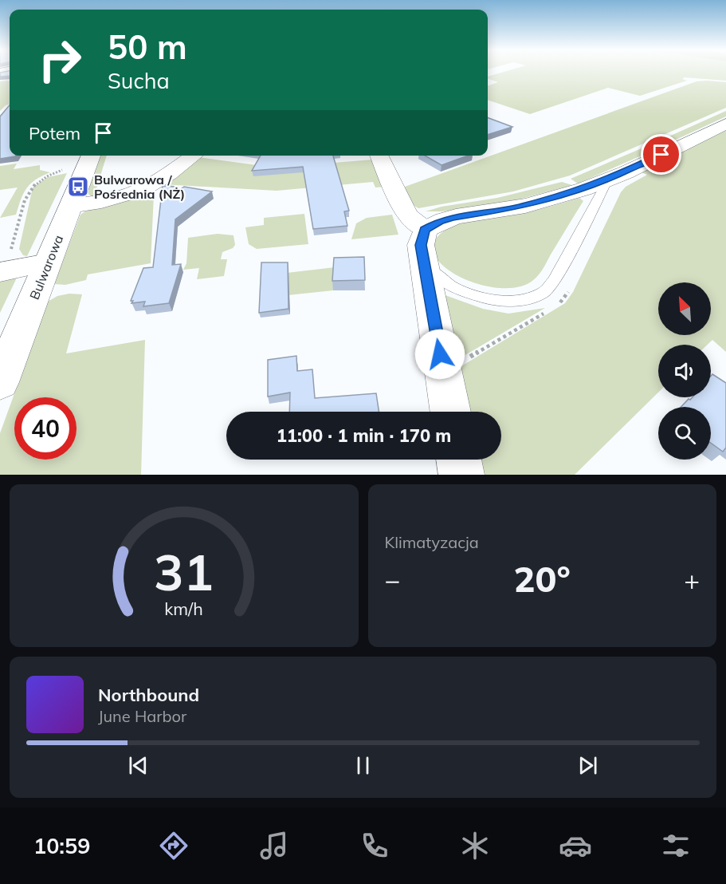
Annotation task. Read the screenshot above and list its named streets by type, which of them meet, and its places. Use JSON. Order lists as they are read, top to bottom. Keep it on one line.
{"streets":{"street":["Bulwarowa"]},"places":{"bus stop":["Bulwarowa / Pośrednia (NŻ)"]},"north":"top left","page":{"turn":["50 m","Sucha"],"then":"Potem","limit":"40","trip":"11:00 · 1 min · 170 m","tile":"Klimatyzacja","heat":["−","20°","+"],"song":["Northbound","June Harbor"],"tabs":"10:59","gauge":["31","km/h"]}}
